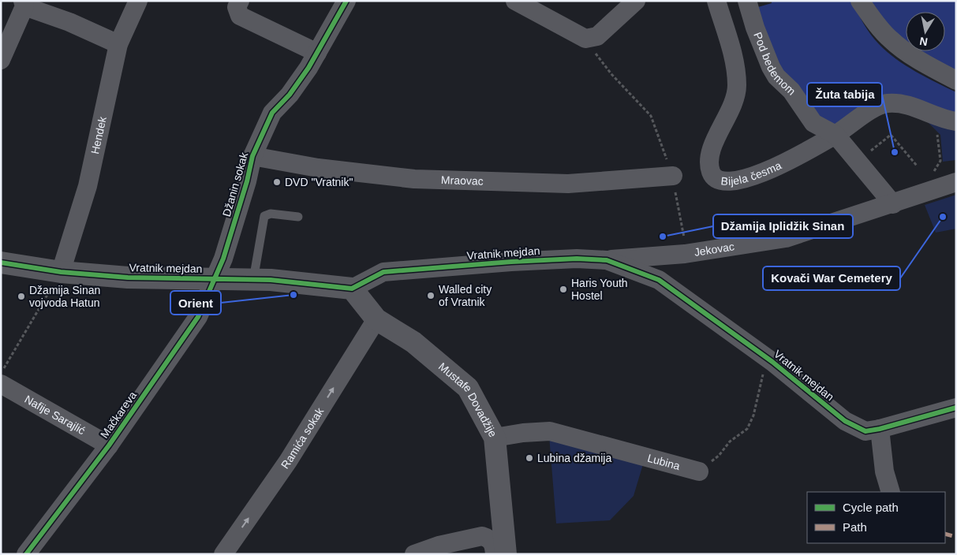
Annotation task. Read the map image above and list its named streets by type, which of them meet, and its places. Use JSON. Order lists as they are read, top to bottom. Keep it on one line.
{"streets":{"street":["Pod bedemom","Hendek","Bijela česma","Mraovac","Džanin sokak","Jekovac","Vratnik mejdan","Mustafe Dovadžije","Nafije Sarajlić","Mačkareva","Ramića sokak","Lubina"]},"crossings":[["Pod bedemom","Bijela česma"],["Pod bedemom","Jekovac"],["Hendek","Vratnik mejdan"],["Mraovac","Džanin sokak"],["Džanin sokak","Vratnik mejdan"],["Džanin sokak","Mačkareva"],["Jekovac","Vratnik mejdan"],["Vratnik mejdan","Mustafe Dovadžije"],["Vratnik mejdan","Mačkareva"],["Mustafe Dovadžije","Ramića sokak"],["Mustafe Dovadžije","Lubina"],["Nafije Sarajlić","Mačkareva"]],"one_way":["Ramića sokak"],"places":["Žuta tabija","DVD \"Vratnik\"","Kovači War Cemetery","Džamija Iplidžik Sinan","Haris Youth Hostel","Orient","Walled city of Vratnik","Džamija Sinan vojvoda Hatun","Lubina džamija"],"legend":["Cycle path","Path"],"north":"bottom"}
